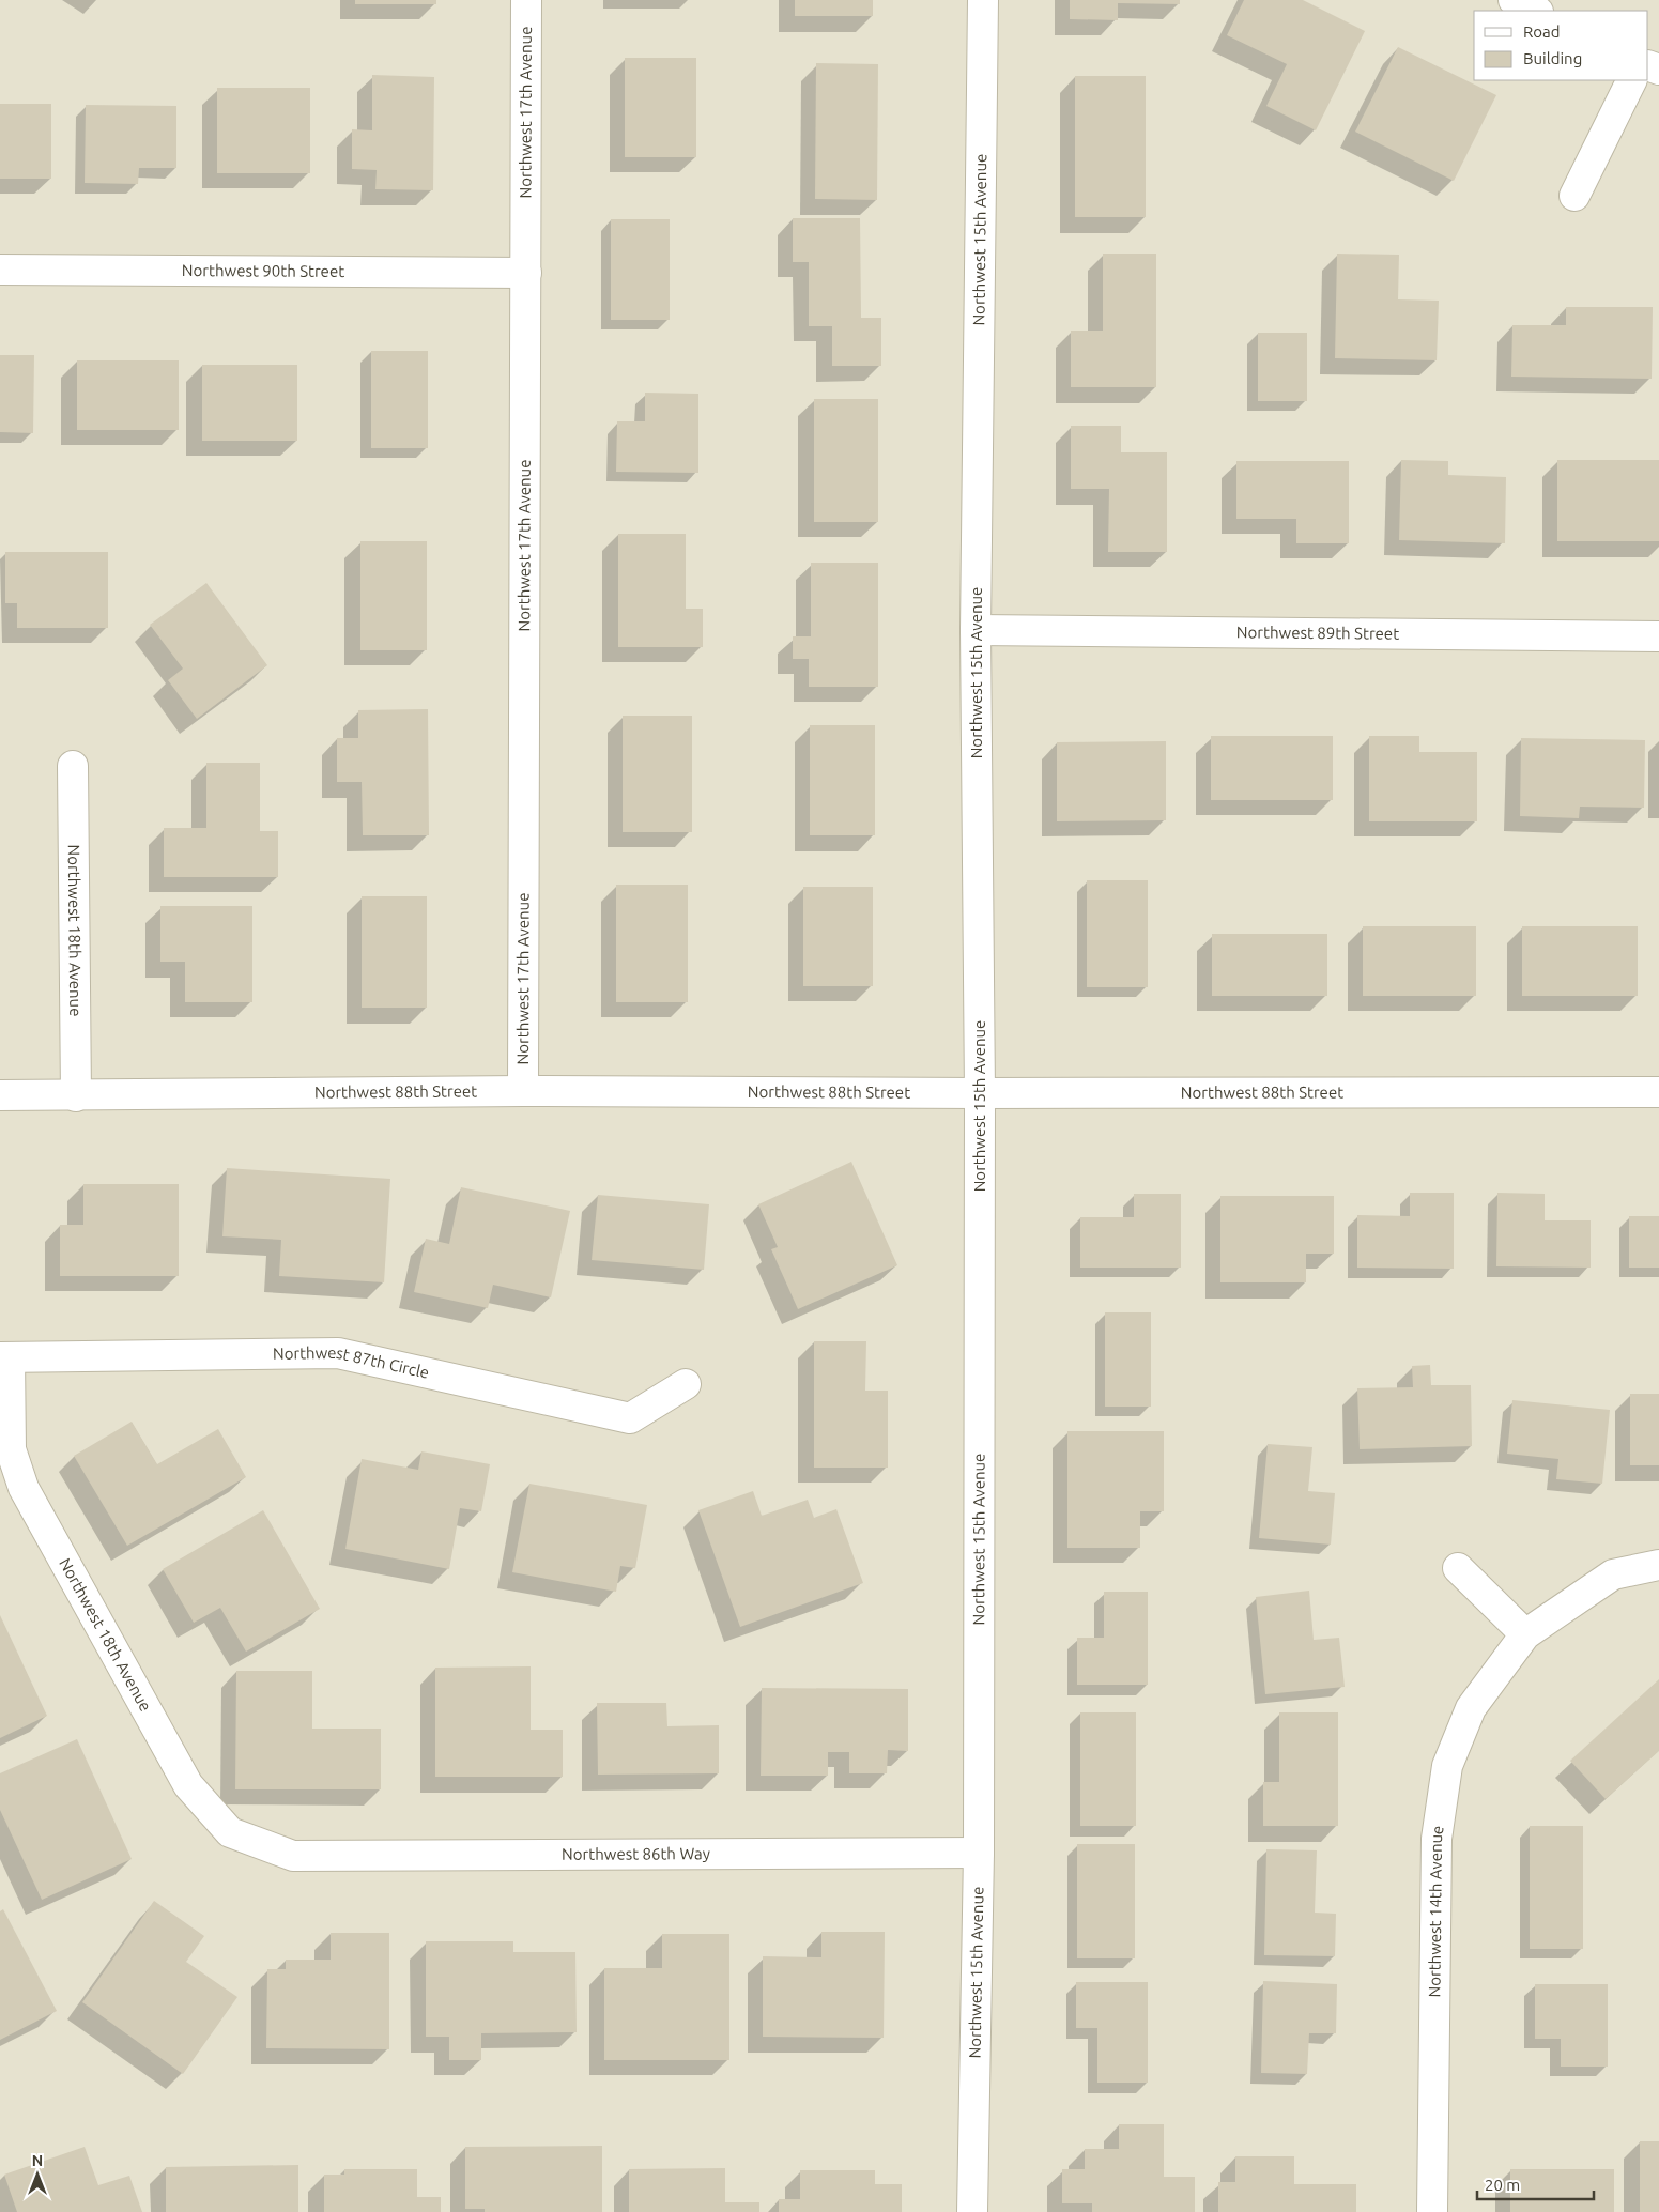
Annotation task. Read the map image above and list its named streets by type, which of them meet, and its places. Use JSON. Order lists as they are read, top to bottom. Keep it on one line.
{"streets":{"street":["Northwest 17th Avenue","Northwest 15th Avenue","Northwest 90th Street","Northwest 89th Street","Northwest 18th Avenue","Northwest 88th Street","Northwest 87th Circle","Northwest 86th Way","Northwest 14th Avenue"]},"crossings":[["Northwest 17th Avenue","Northwest 90th Street"],["Northwest 17th Avenue","Northwest 88th Street"],["Northwest 15th Avenue","Northwest 89th Street"],["Northwest 15th Avenue","Northwest 88th Street"],["Northwest 15th Avenue","Northwest 86th Way"],["Northwest 18th Avenue","Northwest 88th Street"],["Northwest 18th Avenue","Northwest 87th Circle"],["Northwest 18th Avenue","Northwest 86th Way"]],"legend":["Road","Building"],"scale_bar":"20 m","north":"top"}
